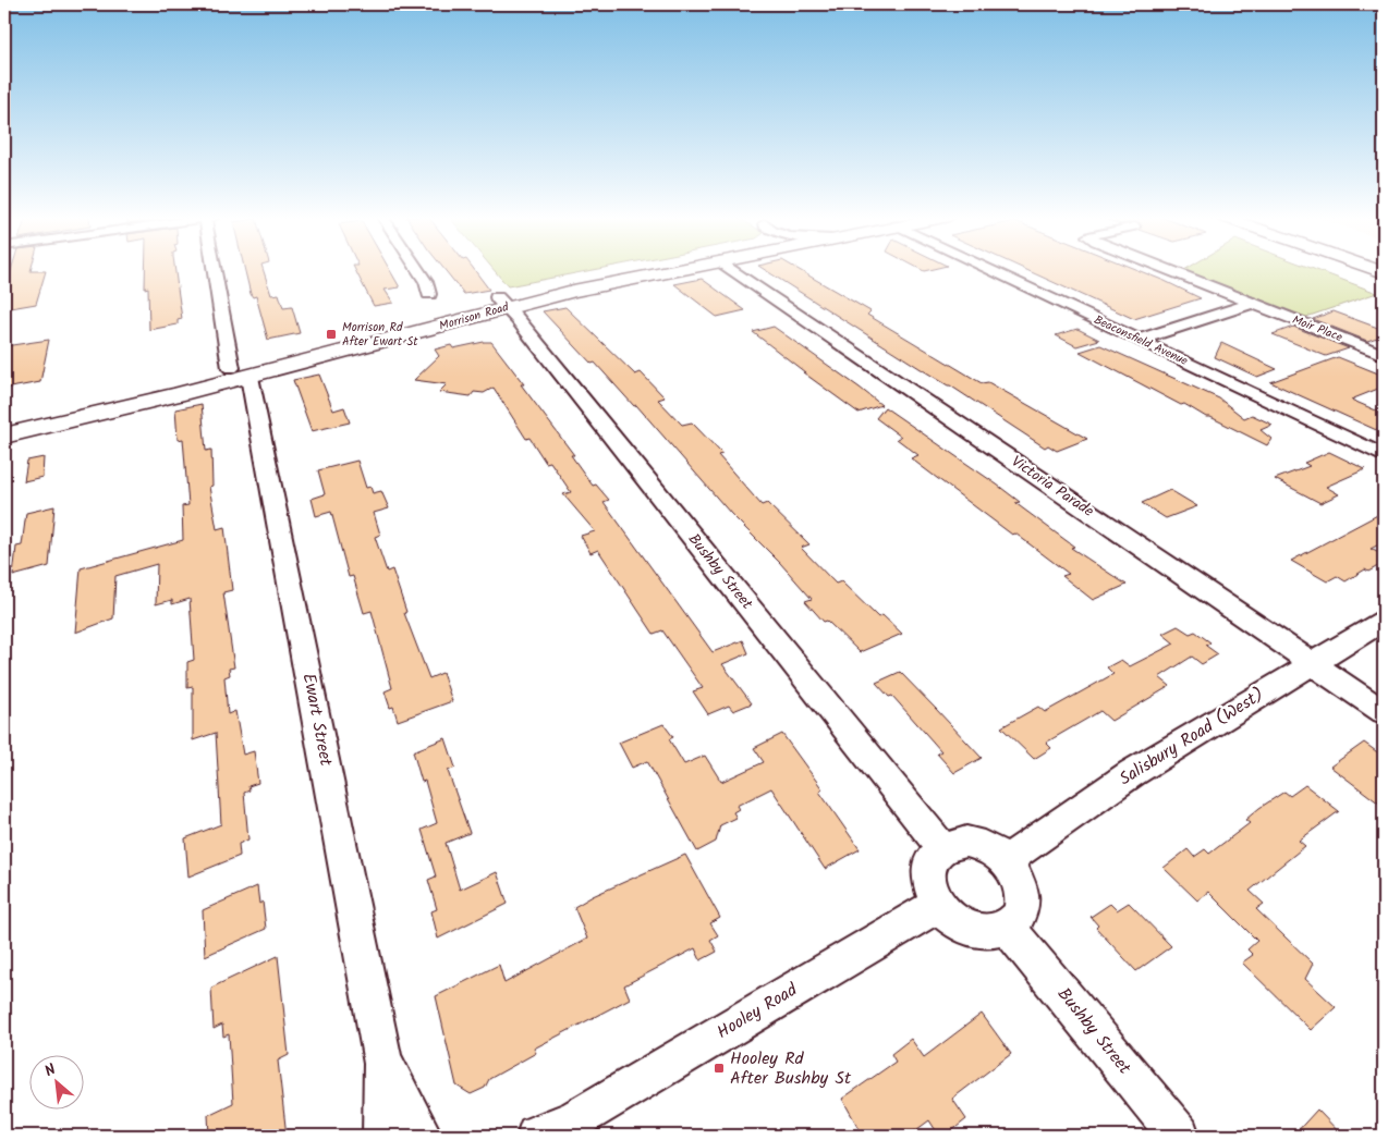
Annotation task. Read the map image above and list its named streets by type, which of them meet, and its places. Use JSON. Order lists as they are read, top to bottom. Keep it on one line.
{"streets":{"main road":["Morrison Road"],"street":["Moir Place","Beaconsfield Avenue","Victoria Parade","Bushby Street","Ewart Street","Salisbury Road (West)","Hooley Road"]},"crossings":[["Morrison Road","Bushby Street"],["Morrison Road","Ewart Street"],["Victoria Parade","Salisbury Road (West)"],["Bushby Street","Salisbury Road (West)"],["Bushby Street","Hooley Road"],["Salisbury Road (West)","Hooley Road"]],"places":{"transit":["Morrison Rd After Ewart St","Hooley Rd After Bushby St"]},"north":"top left"}
